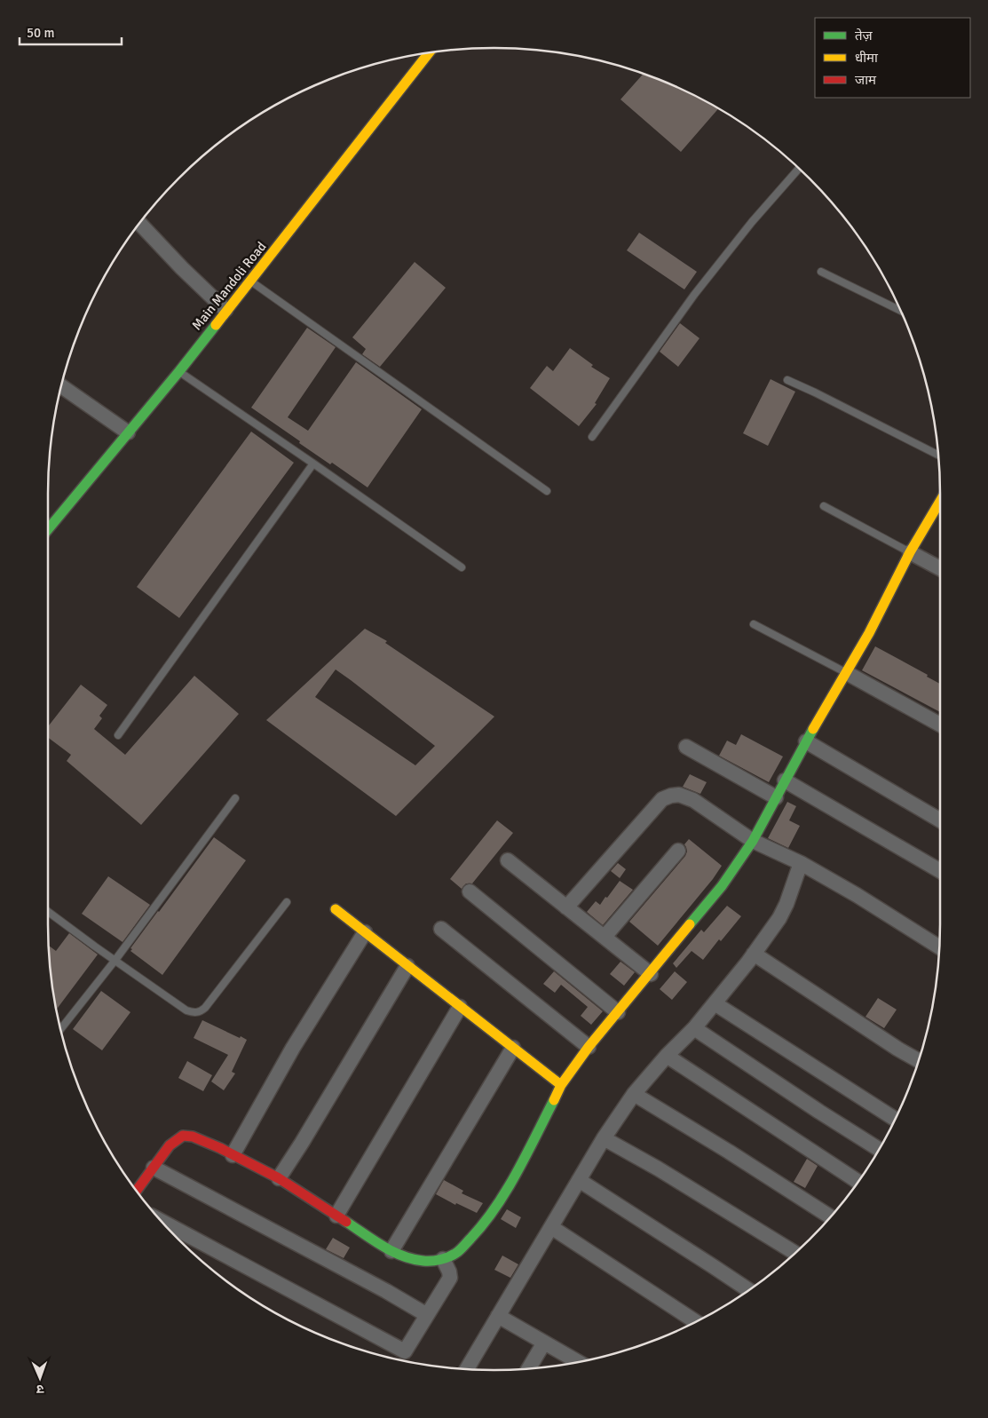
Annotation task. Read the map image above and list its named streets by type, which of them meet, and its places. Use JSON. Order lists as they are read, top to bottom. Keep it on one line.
{"streets":{"street":["Main Mandoli Road"]},"legend":["तेज़","धीमा","जाम"],"scale_bar":"50 m","north":"bottom"}
